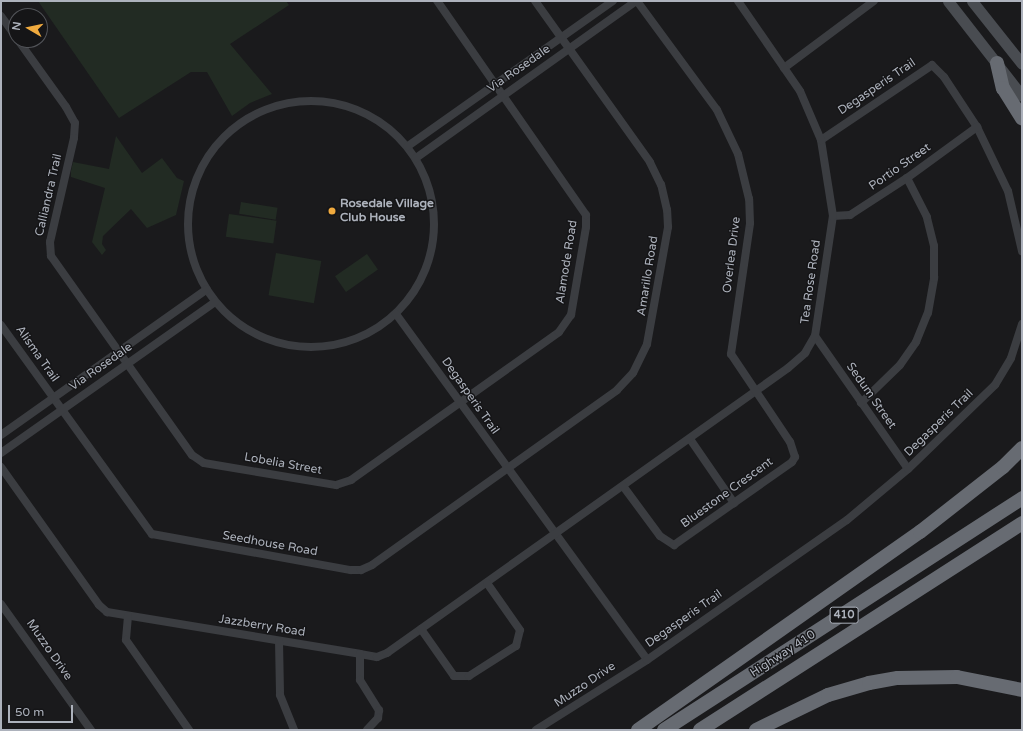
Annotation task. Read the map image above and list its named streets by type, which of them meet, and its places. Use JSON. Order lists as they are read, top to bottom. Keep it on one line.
{"streets":{"highway":["410","Highway 410"],"street":["Via Rosedale","Degasperis Trail","Portio Street","Calliandra Trail","Overlea Drive","Alamode Road","Amarillo Road","Tea Rose Road","Alisma Trail","Sedum Street","Lobelia Street","Bluestone Crescent","Seedhouse Road","Jazzberry Road","Muzzo Drive"]},"crossings":[["Via Rosedale","Calliandra Trail"],["Via Rosedale","Overlea Drive"],["Via Rosedale","Alamode Road"],["Via Rosedale","Amarillo Road"],["Via Rosedale","Alisma Trail"],["Via Rosedale","Lobelia Street"],["Via Rosedale","Seedhouse Road"],["Degasperis Trail","Portio Street"],["Degasperis Trail","Alamode Road"],["Degasperis Trail","Amarillo Road"],["Degasperis Trail","Tea Rose Road"],["Degasperis Trail","Sedum Street"],["Degasperis Trail","Lobelia Street"],["Degasperis Trail","Seedhouse Road"],["Degasperis Trail","Jazzberry Road"],["Degasperis Trail","Muzzo Drive"],["Portio Street","Tea Rose Road"],["Calliandra Trail","Lobelia Street"],["Overlea Drive","Tea Rose Road"],["Overlea Drive","Bluestone Crescent"],["Alamode Road","Lobelia Street"],["Amarillo Road","Seedhouse Road"],["Tea Rose Road","Sedum Street"],["Tea Rose Road","Bluestone Crescent"],["Tea Rose Road","Jazzberry Road"],["Alisma Trail","Seedhouse Road"]],"places":["Rosedale Village Club House"],"scale_bar":"50 m","north":"left"}
